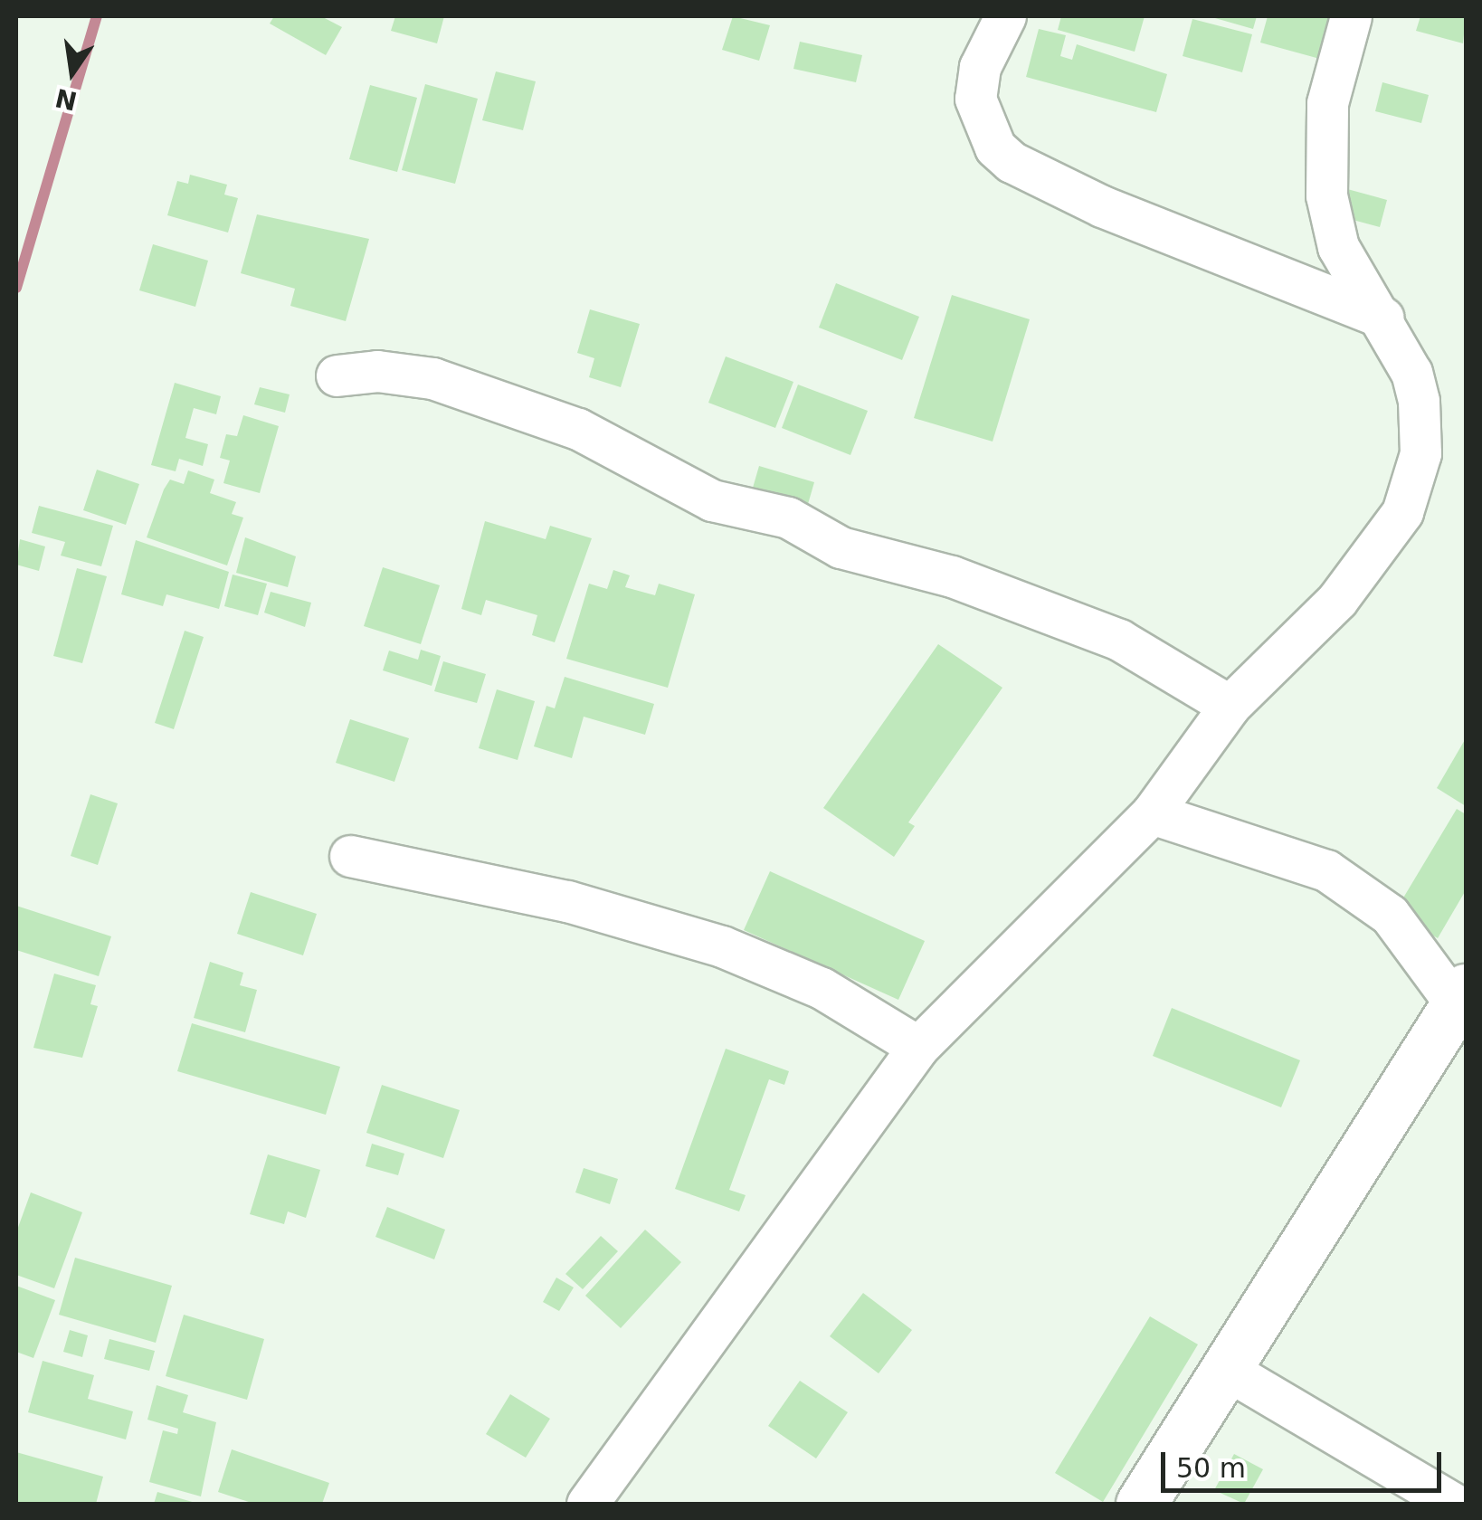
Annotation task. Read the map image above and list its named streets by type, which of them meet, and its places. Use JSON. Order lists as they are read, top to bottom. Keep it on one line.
{"scale_bar":"50 m","north":"bottom"}
